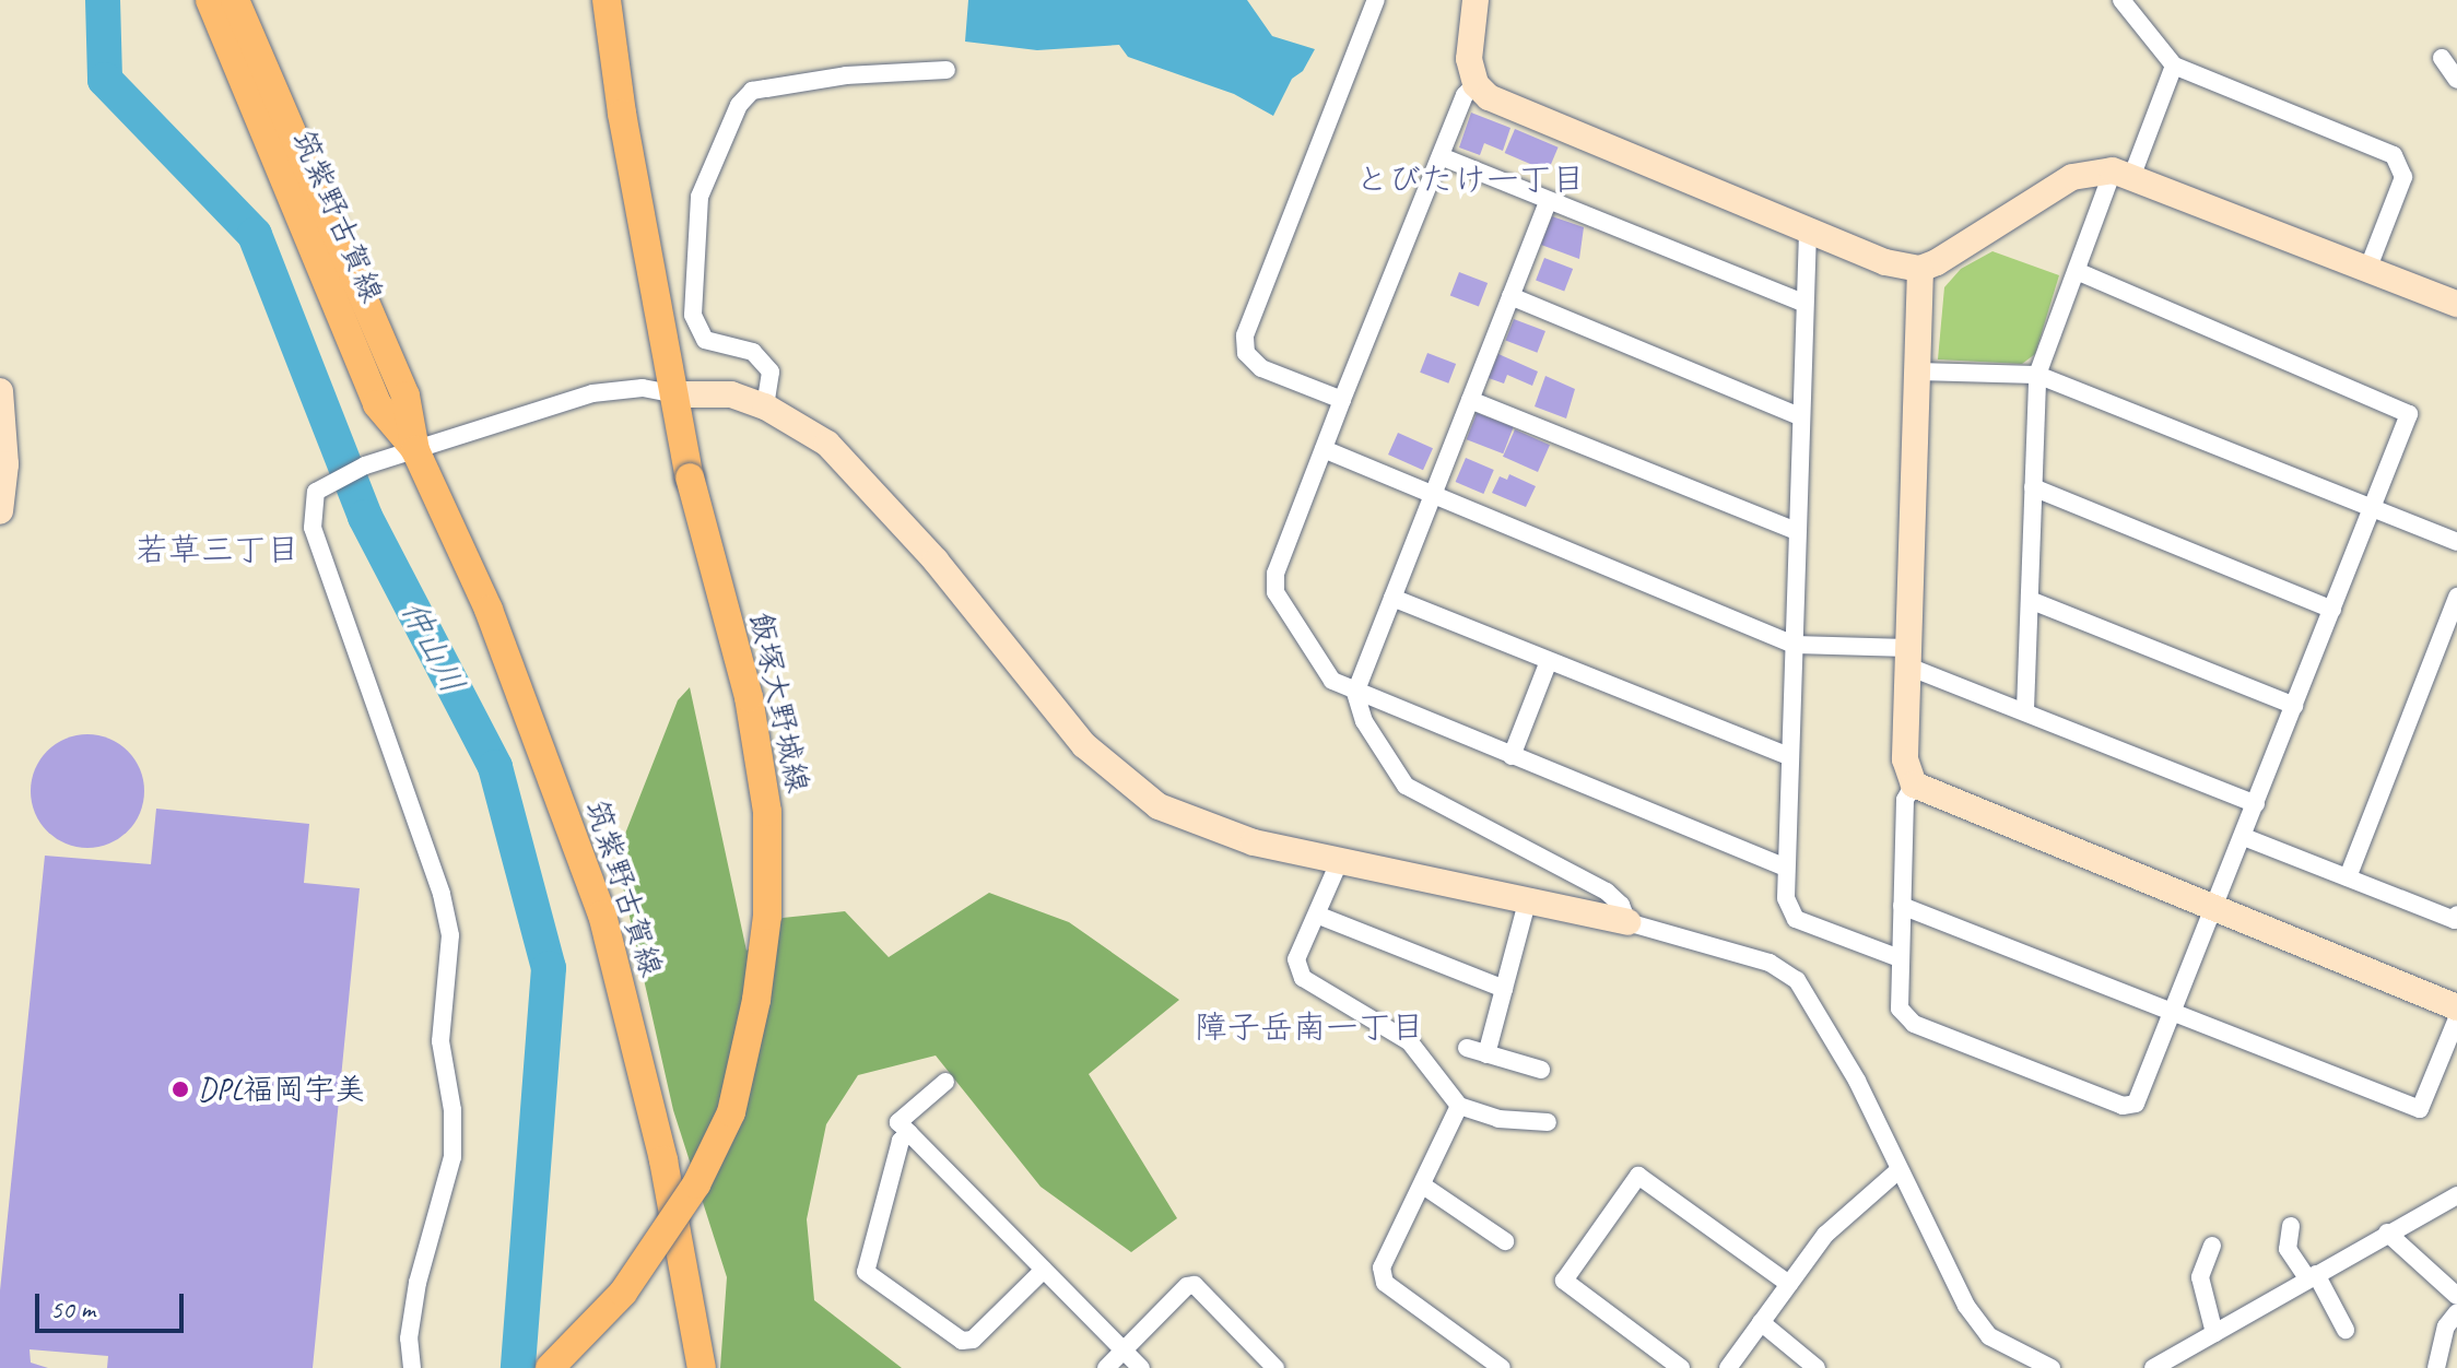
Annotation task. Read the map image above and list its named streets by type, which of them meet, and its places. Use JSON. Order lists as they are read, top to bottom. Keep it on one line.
{"streets":{"main road":["筑紫野古賀線","飯塚大野城線"]},"districts":["とびたけ一丁目","若草三丁目","障子岳南一丁目"],"water":["仲山川"],"places":["DPL福岡宇美"],"scale_bar":"50 m"}
